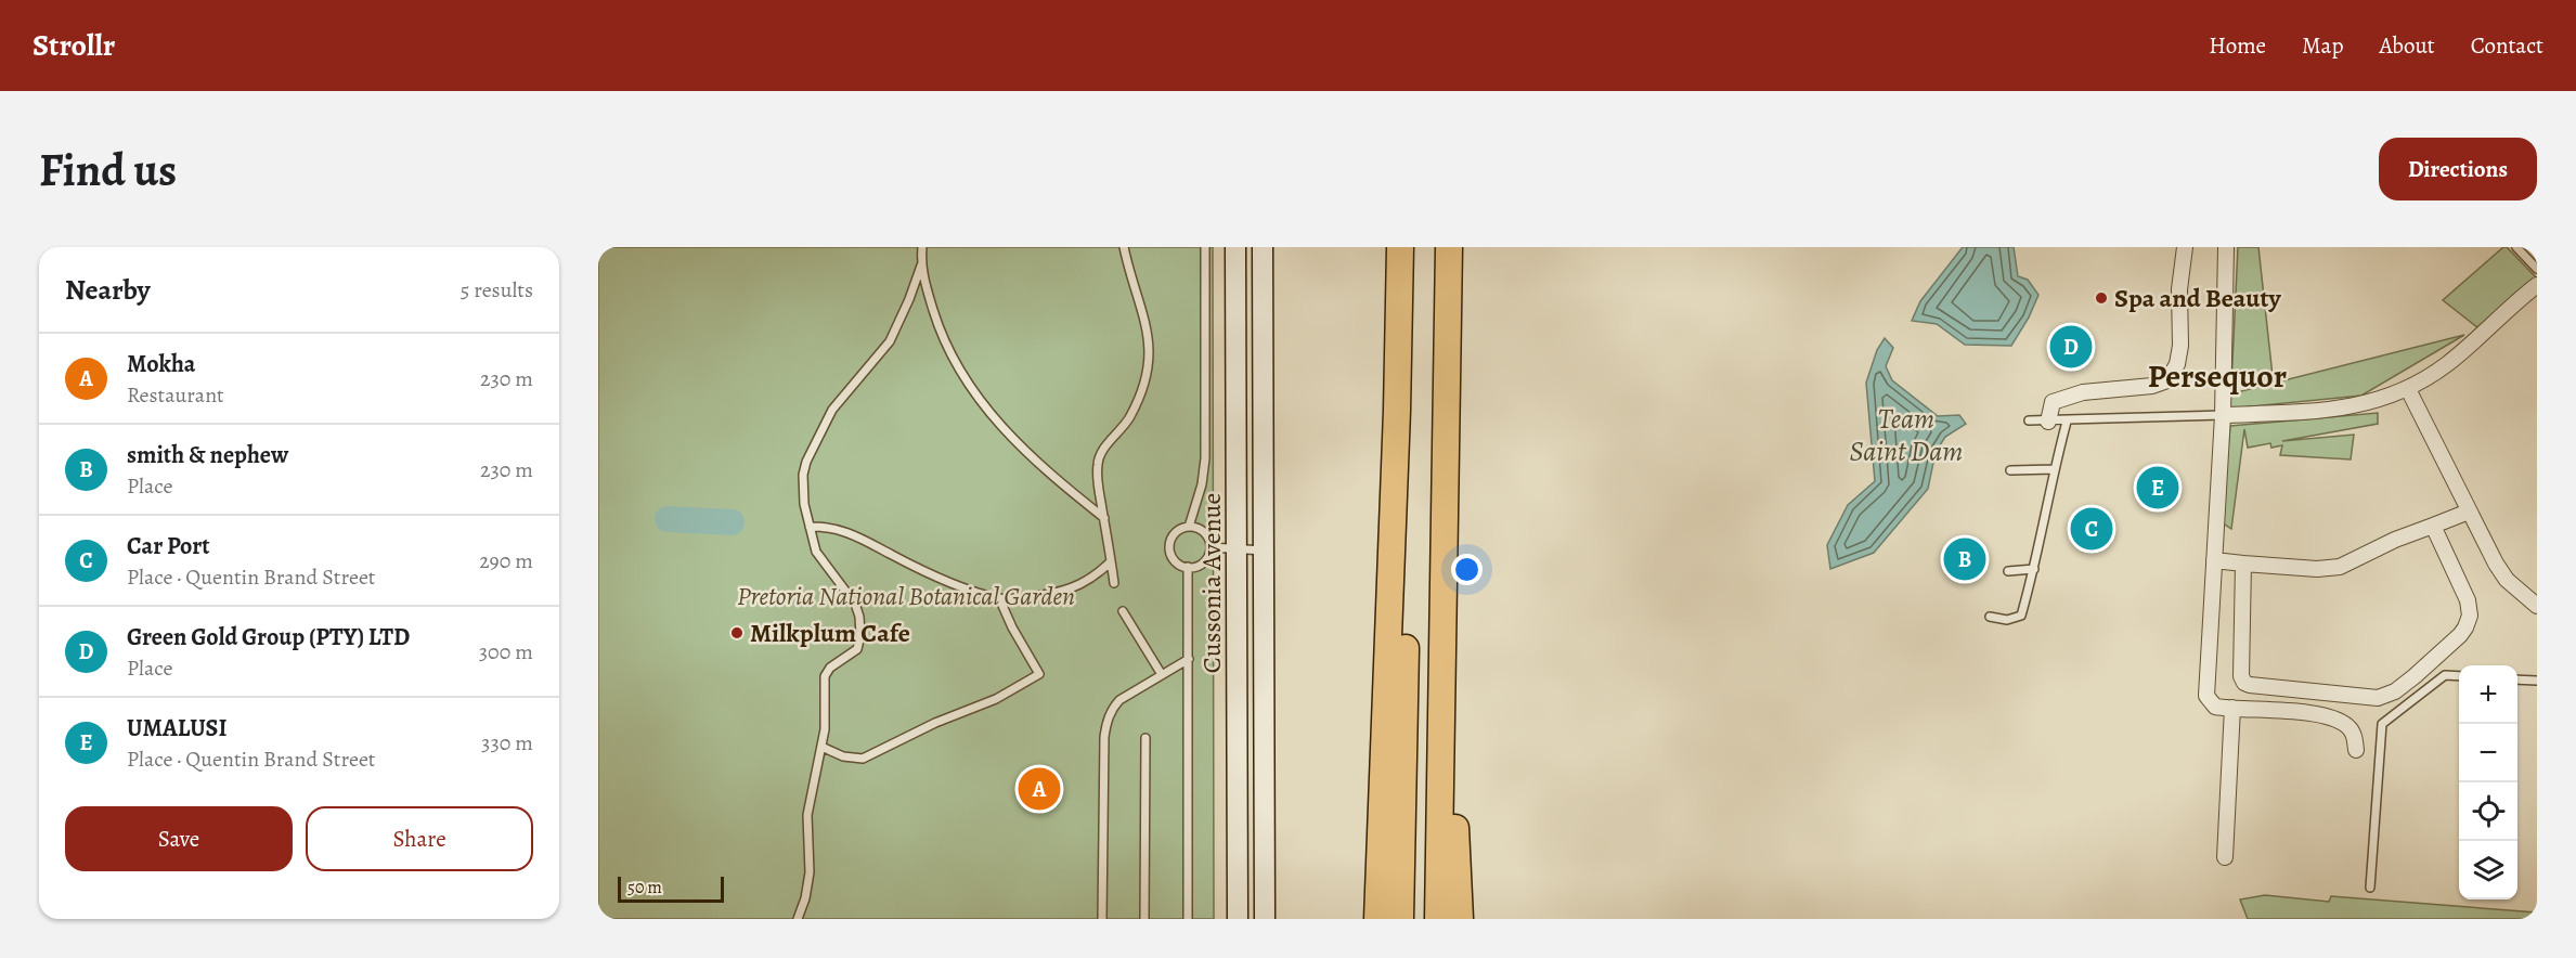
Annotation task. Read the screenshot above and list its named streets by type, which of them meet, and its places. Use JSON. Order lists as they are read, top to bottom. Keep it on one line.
{"streets":{"main road":["Cussonia Avenue"]},"districts":["Persequor"],"water":["Team Saint Dam"],"parks":["Pretoria National Botanical Garden"],"places":["Spa and Beauty","Milkplum Cafe"],"scale_bar":"50 m","page":{"header":"Strollr","nav":["Home","Map","About","Contact"],"buttons":["Directions",["Save","Share"]],"title":"Find us","heading":["Nearby","5 results"],"pins":["D","E","C","B","A"],"list":[{"mark":"A","name":"Mokha","note":"Restaurant","value":"230 m"},{"mark":"B","name":"smith & nephew","note":"Place","value":"230 m"},{"mark":"C","name":"Car Port","note":"Place · Quentin Brand Street","value":"290 m"},{"mark":"D","name":"Green Gold Group (PTY) LTD","note":"Place","value":"300 m"},{"mark":"E","name":"UMALUSI","note":"Place · Quentin Brand Street","value":"330 m"}],"map_buttons":["+","−"],"scale":"50 m"}}
